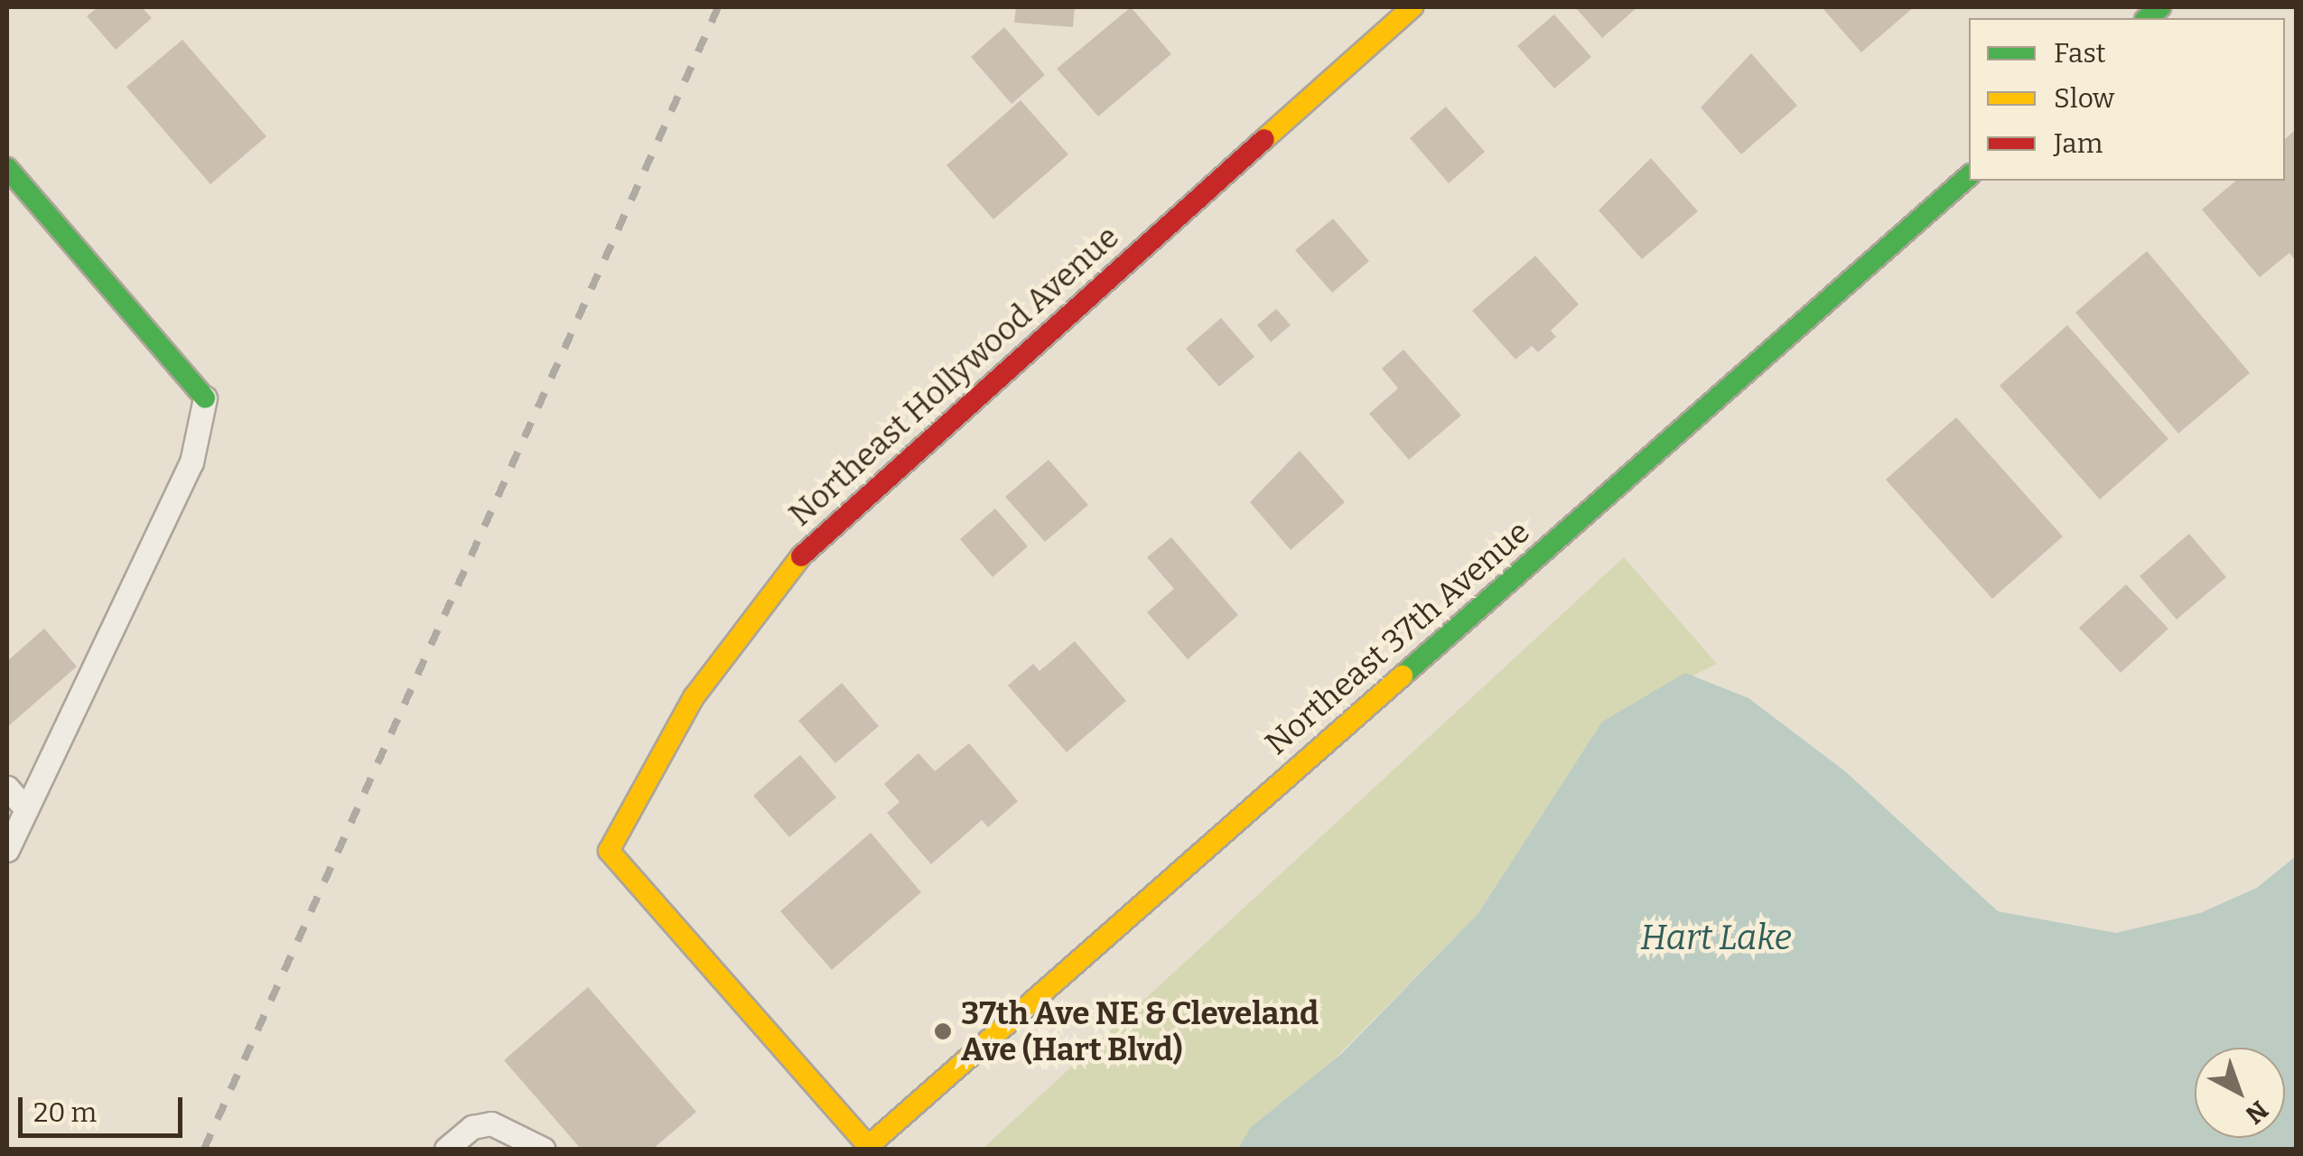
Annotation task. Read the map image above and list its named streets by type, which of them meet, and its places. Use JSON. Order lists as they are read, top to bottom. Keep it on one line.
{"streets":{"street":["Northeast Hollywood Avenue","Northeast 37th Avenue"]},"crossings":[["Northeast Hollywood Avenue","Northeast 37th Avenue"]],"water":["Hart Lake"],"places":["37th Ave NE & Cleveland Ave (Hart Blvd)"],"legend":["Fast","Slow","Jam"],"scale_bar":"20 m","north":"bottom right"}
